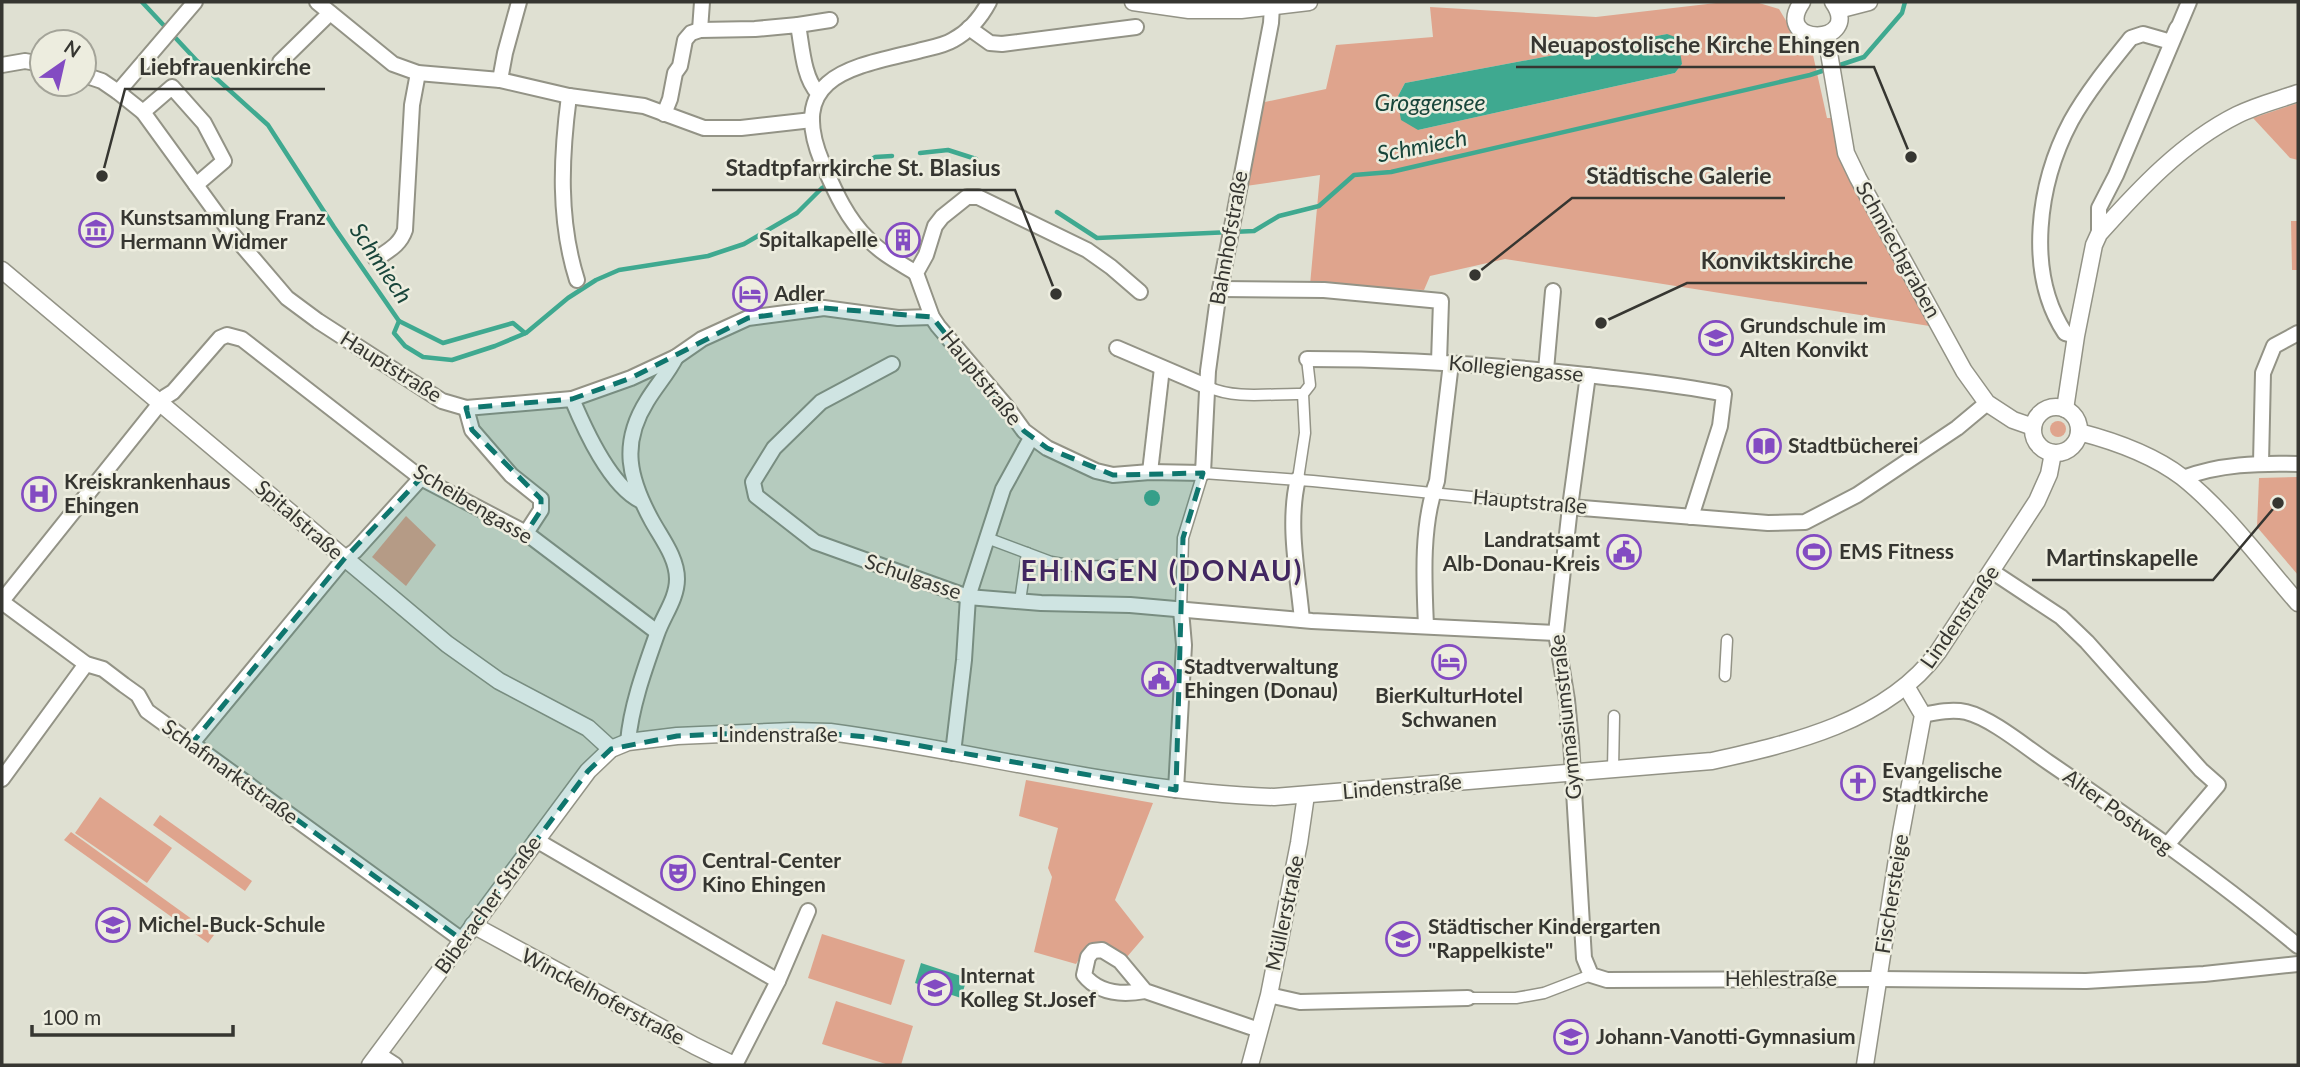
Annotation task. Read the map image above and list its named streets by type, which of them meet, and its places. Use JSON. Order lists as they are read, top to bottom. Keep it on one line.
{"streets":{"street":["Bahnhofstraße","Schmiechgraben","Hauptstraße","Kollegiengasse","Scheibengasse","Spitalstraße","Schulgasse","Lindenstraße","Gymnasiumstraße","Schafmarktstraße","Alter Postweg","Fischersteige","Biberacher Straße","Müllerstraße","Hehlestraße","Winckelhoferstraße"]},"crossings":[["Bahnhofstraße","Hauptstraße"],["Schmiechgraben","Hauptstraße"],["Schmiechgraben","Lindenstraße"],["Hauptstraße","Kollegiengasse"],["Hauptstraße","Gymnasiumstraße"],["Kollegiengasse","Gymnasiumstraße"],["Scheibengasse","Spitalstraße"],["Spitalstraße","Lindenstraße"],["Spitalstraße","Biberacher Straße"],["Schulgasse","Gymnasiumstraße"],["Lindenstraße","Gymnasiumstraße"],["Lindenstraße","Biberacher Straße"],["Lindenstraße","Müllerstraße"],["Gymnasiumstraße","Hehlestraße"],["Schafmarktstraße","Biberacher Straße"],["Alter Postweg","Fischersteige"],["Fischersteige","Hehlestraße"],["Biberacher Straße","Winckelhoferstraße"],["Müllerstraße","Hehlestraße"]],"districts":["EHINGEN (DONAU)"],"water":["Groggensee","Schmiech"],"places":{"other":["Neuapostolische Kirche Ehingen","Liebfrauenkirche","Städtische Galerie","Stadtpfarrkirche St. Blasius","Konviktskirche","Martinskapelle"],"museum":["Kunstsammlung Franz Hermann Widmer"],"building":["Spitalkapelle"],"hotel":["Adler","BierKulturHotel Schwanen"],"school or university":["Grundschule im Alten Konvikt","Michel-Buck-Schule","Städtischer Kindergarten \"Rappelkiste\"","Internat Kolleg St.Josef","Johann-Vanotti-Gymnasium"],"library":["Stadtbücherei"],"hospital":["Kreiskrankenhaus Ehingen"],"public building":["Landratsamt Alb-Donau-Kreis","Stadtverwaltung Ehingen (Donau)"],"sports":["EMS Fitness"],"church":["Evangelische Stadtkirche"],"theatre":["Central-Center Kino Ehingen"]},"scale_bar":"100 m","north":"top right"}
